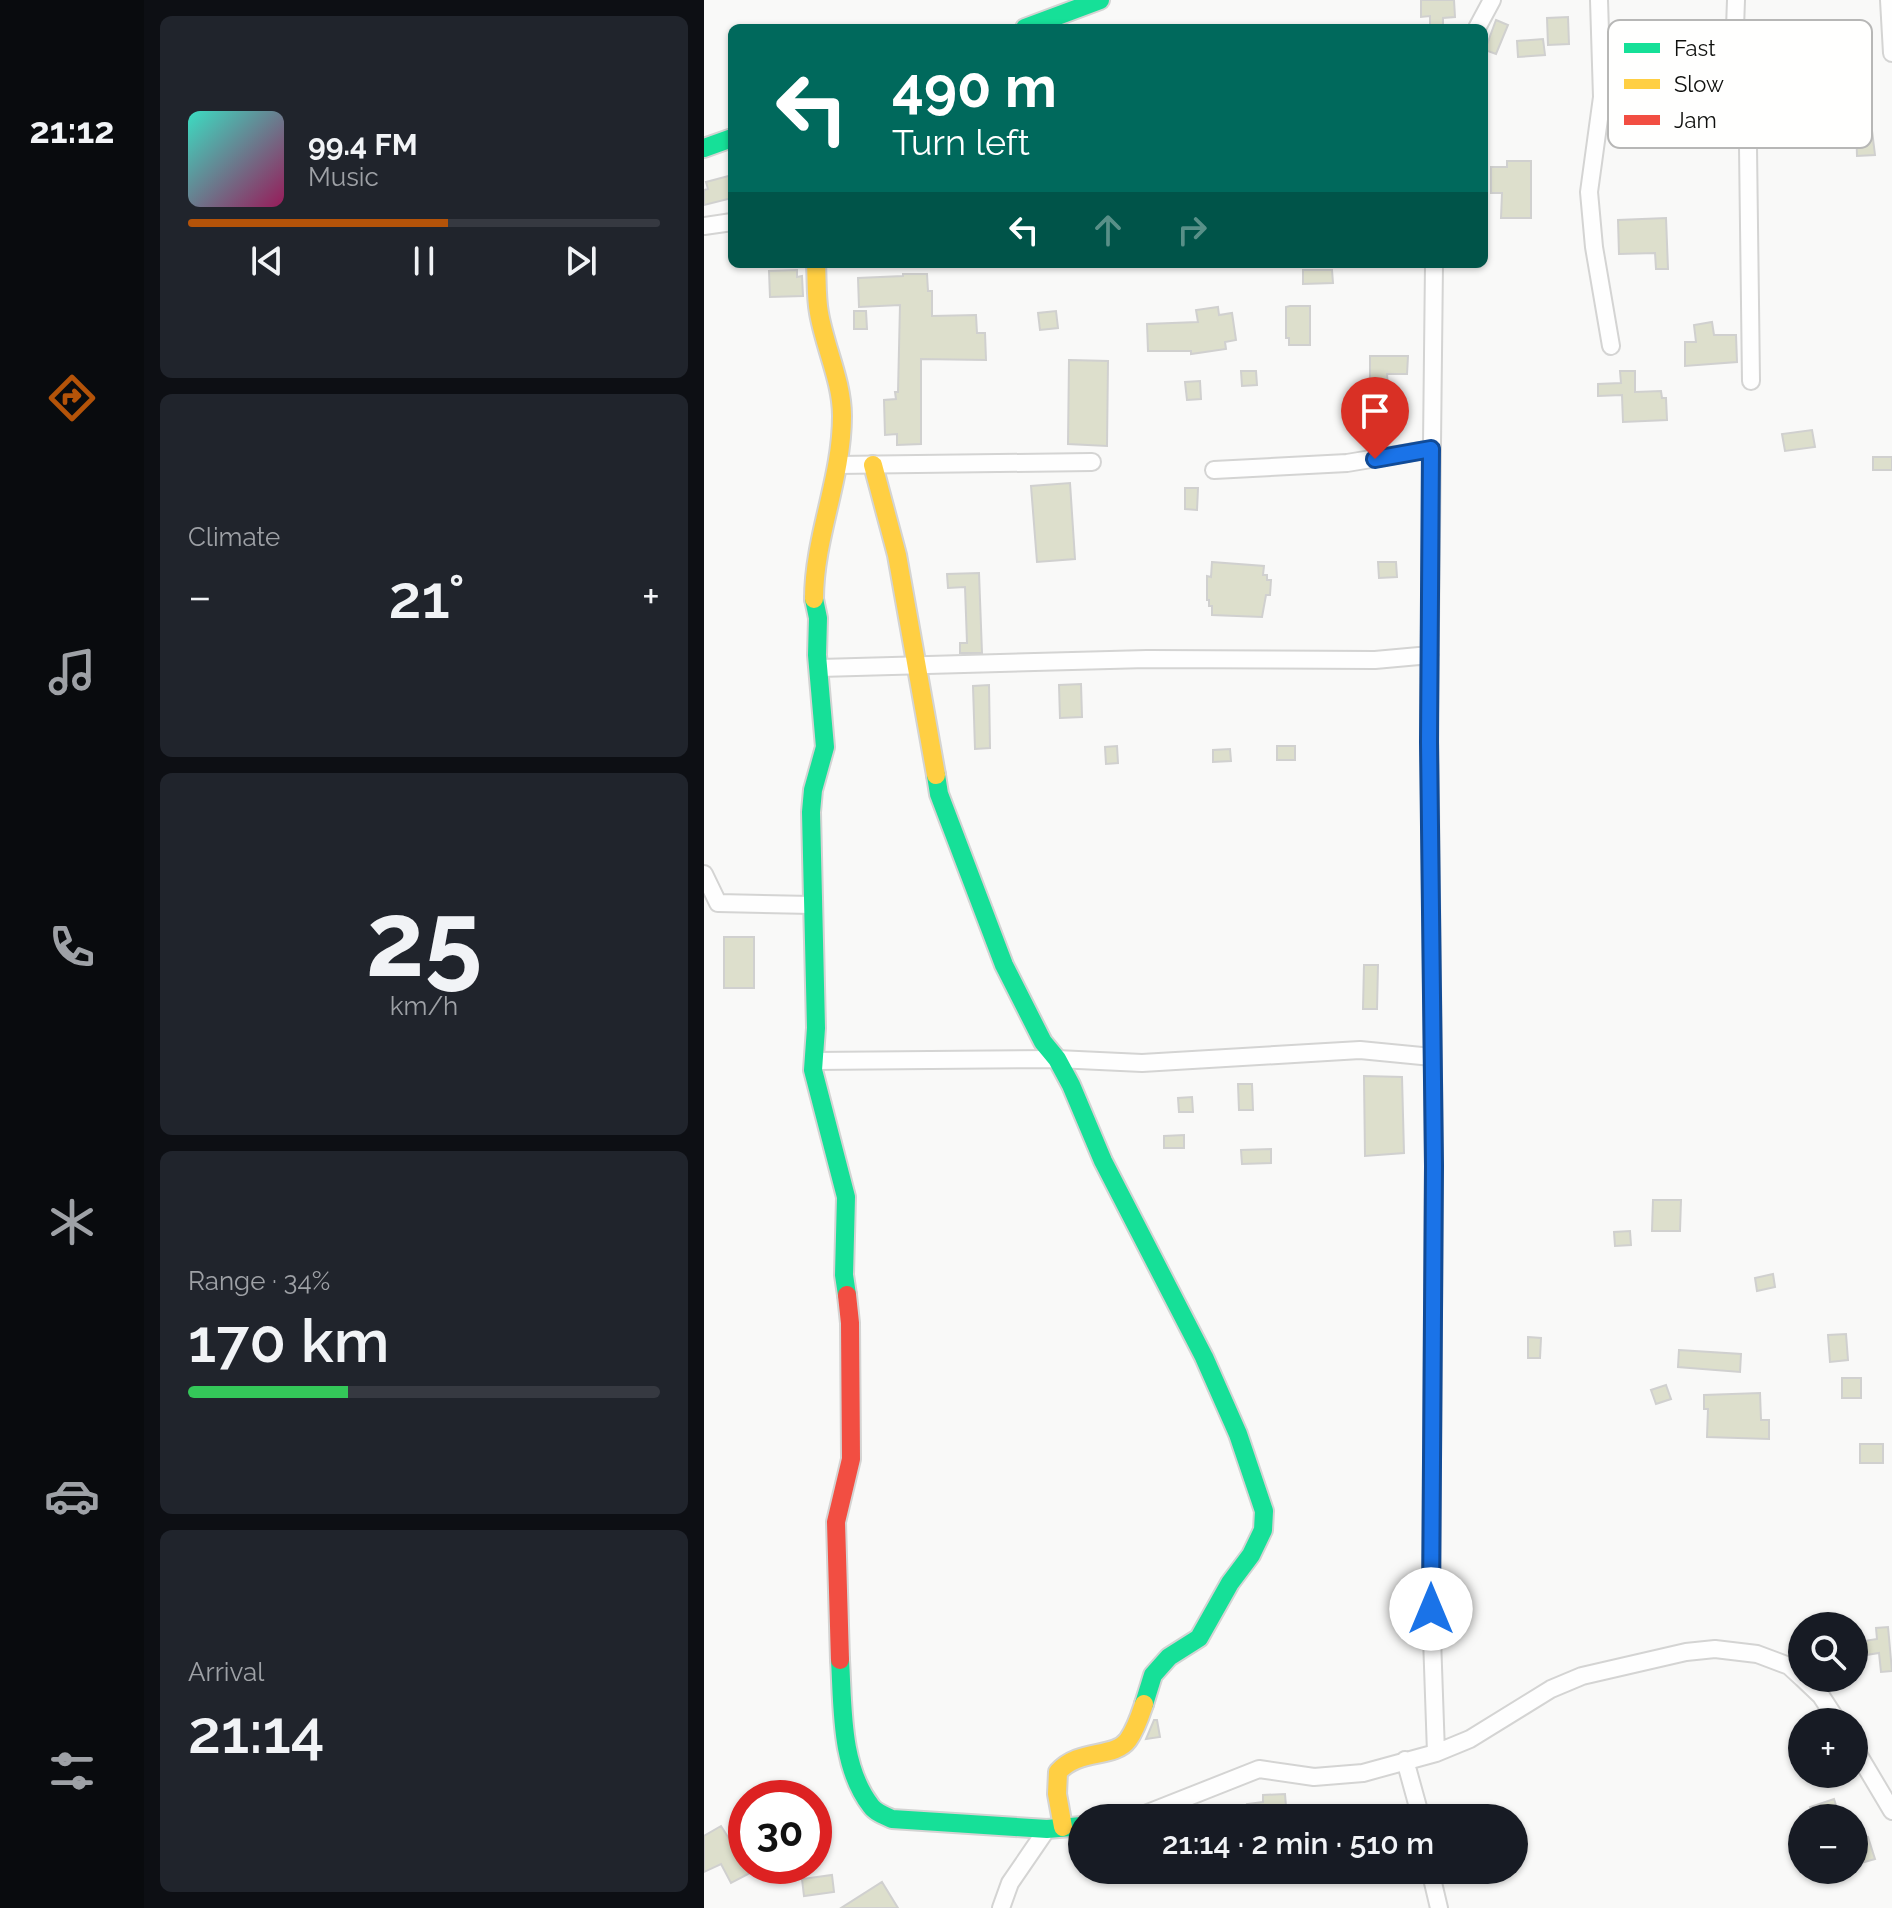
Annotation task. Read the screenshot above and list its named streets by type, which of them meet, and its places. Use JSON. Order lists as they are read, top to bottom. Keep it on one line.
{"legend":["Fast","Slow","Jam"],"page":{"tabs":"21:12","turn":["490 m","Turn left"],"song":["99.4 FM","Music"],"tile":["Climate",["25","km/h"],["Range · 34%","170 km"],["Arrival","21:14"]],"heat":["−","21°","+"],"map_buttons":["+","−"],"limit":"30","trip":"21:14 · 2 min · 510 m"}}
